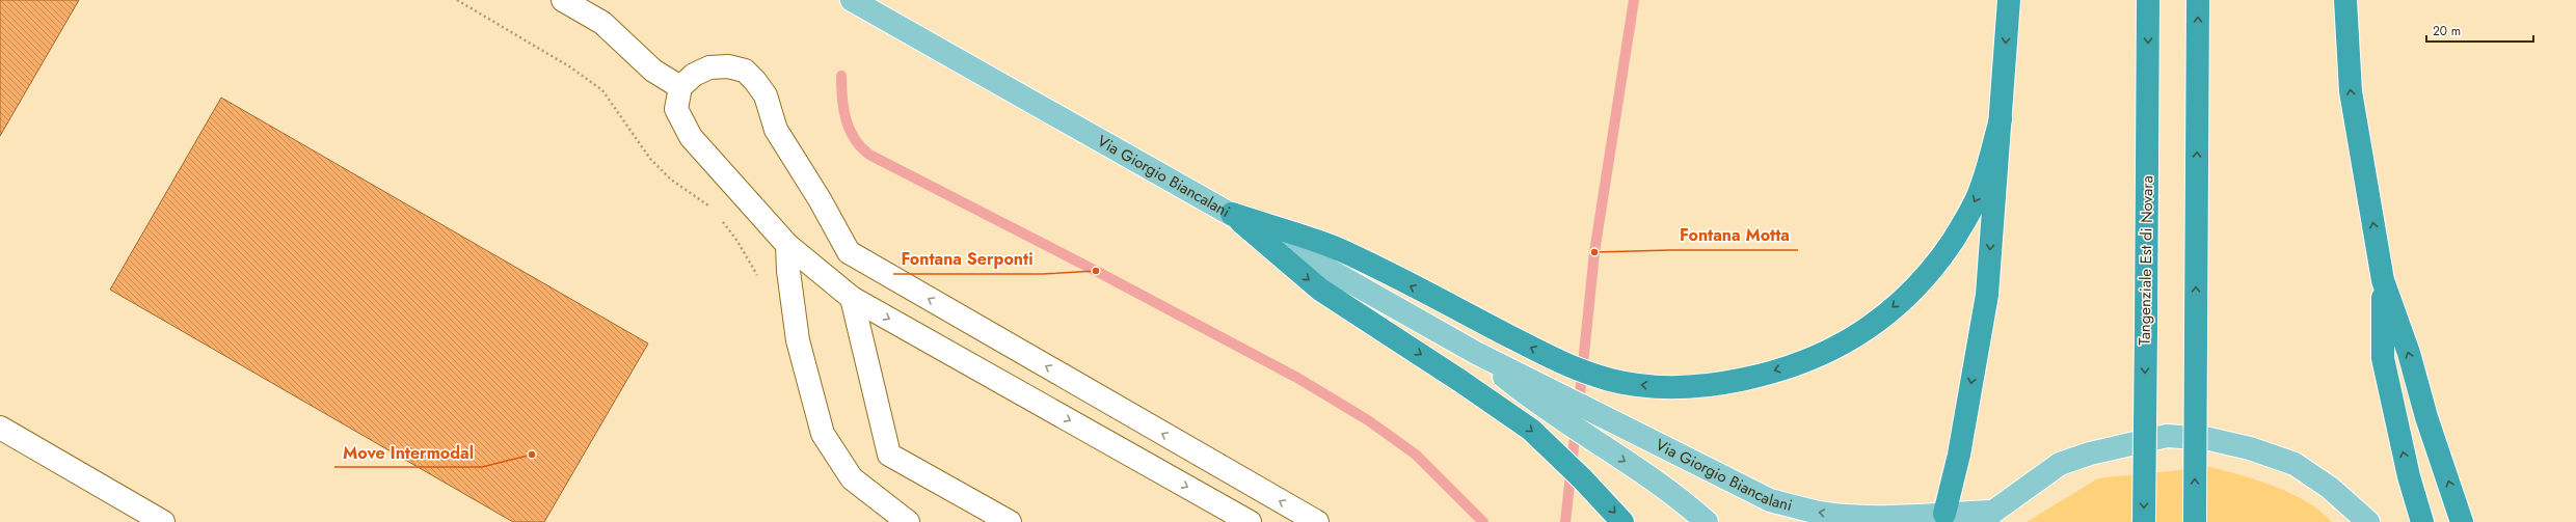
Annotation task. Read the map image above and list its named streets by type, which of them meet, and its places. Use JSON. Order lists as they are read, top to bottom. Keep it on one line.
{"streets":{"highway":["Tangenziale Est di Novara"],"main road":["Via Giorgio Biancalani"]},"places":["Fontana Motta","Fontana Serponti","Move Intermodal"],"scale_bar":"20 m"}
